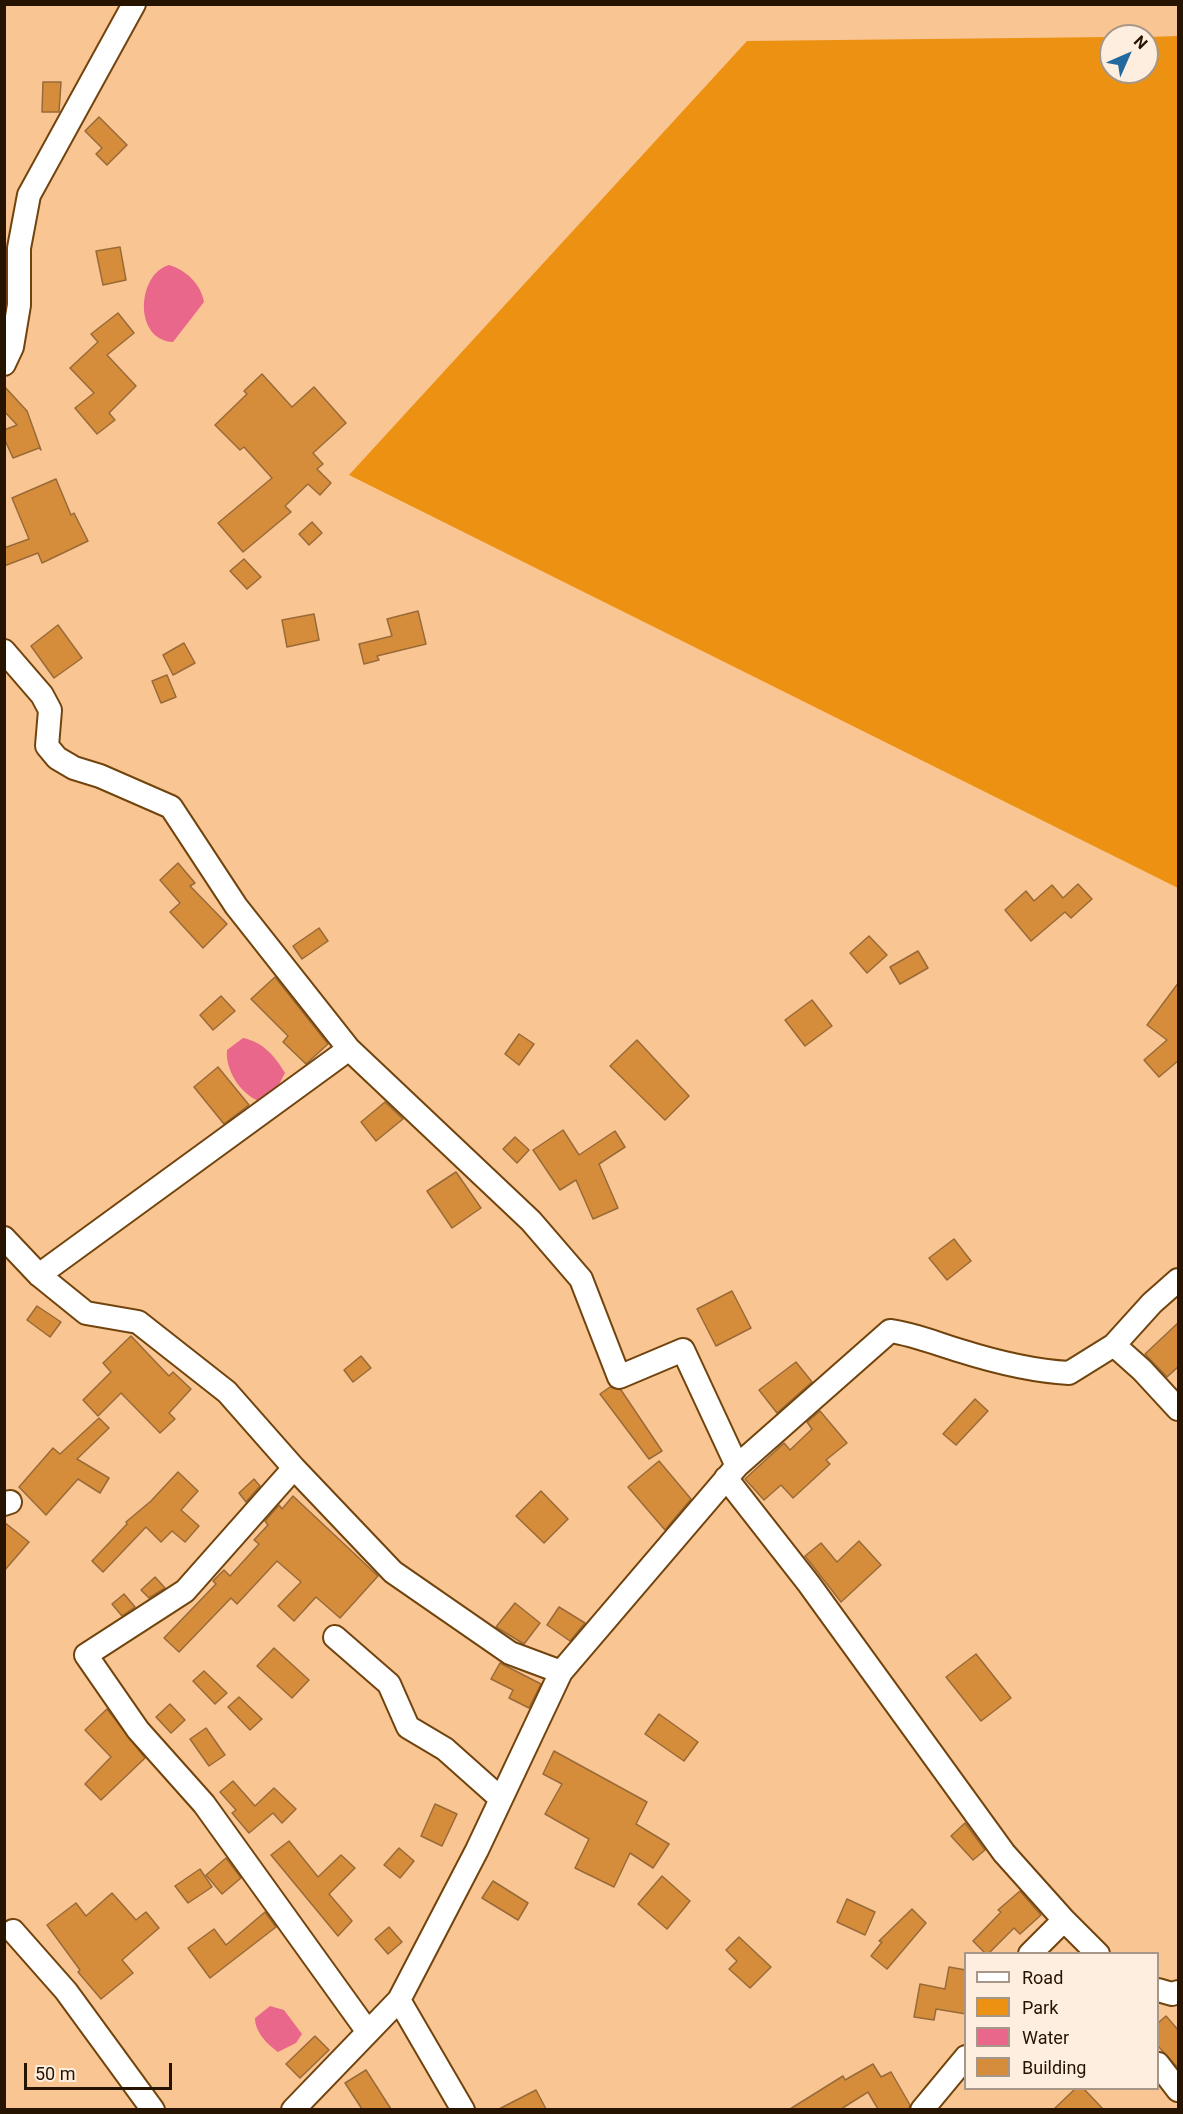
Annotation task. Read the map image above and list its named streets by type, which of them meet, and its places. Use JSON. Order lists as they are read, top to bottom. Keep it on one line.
{"legend":["Road","Park","Water","Building"],"scale_bar":"50 m","north":"top right"}
